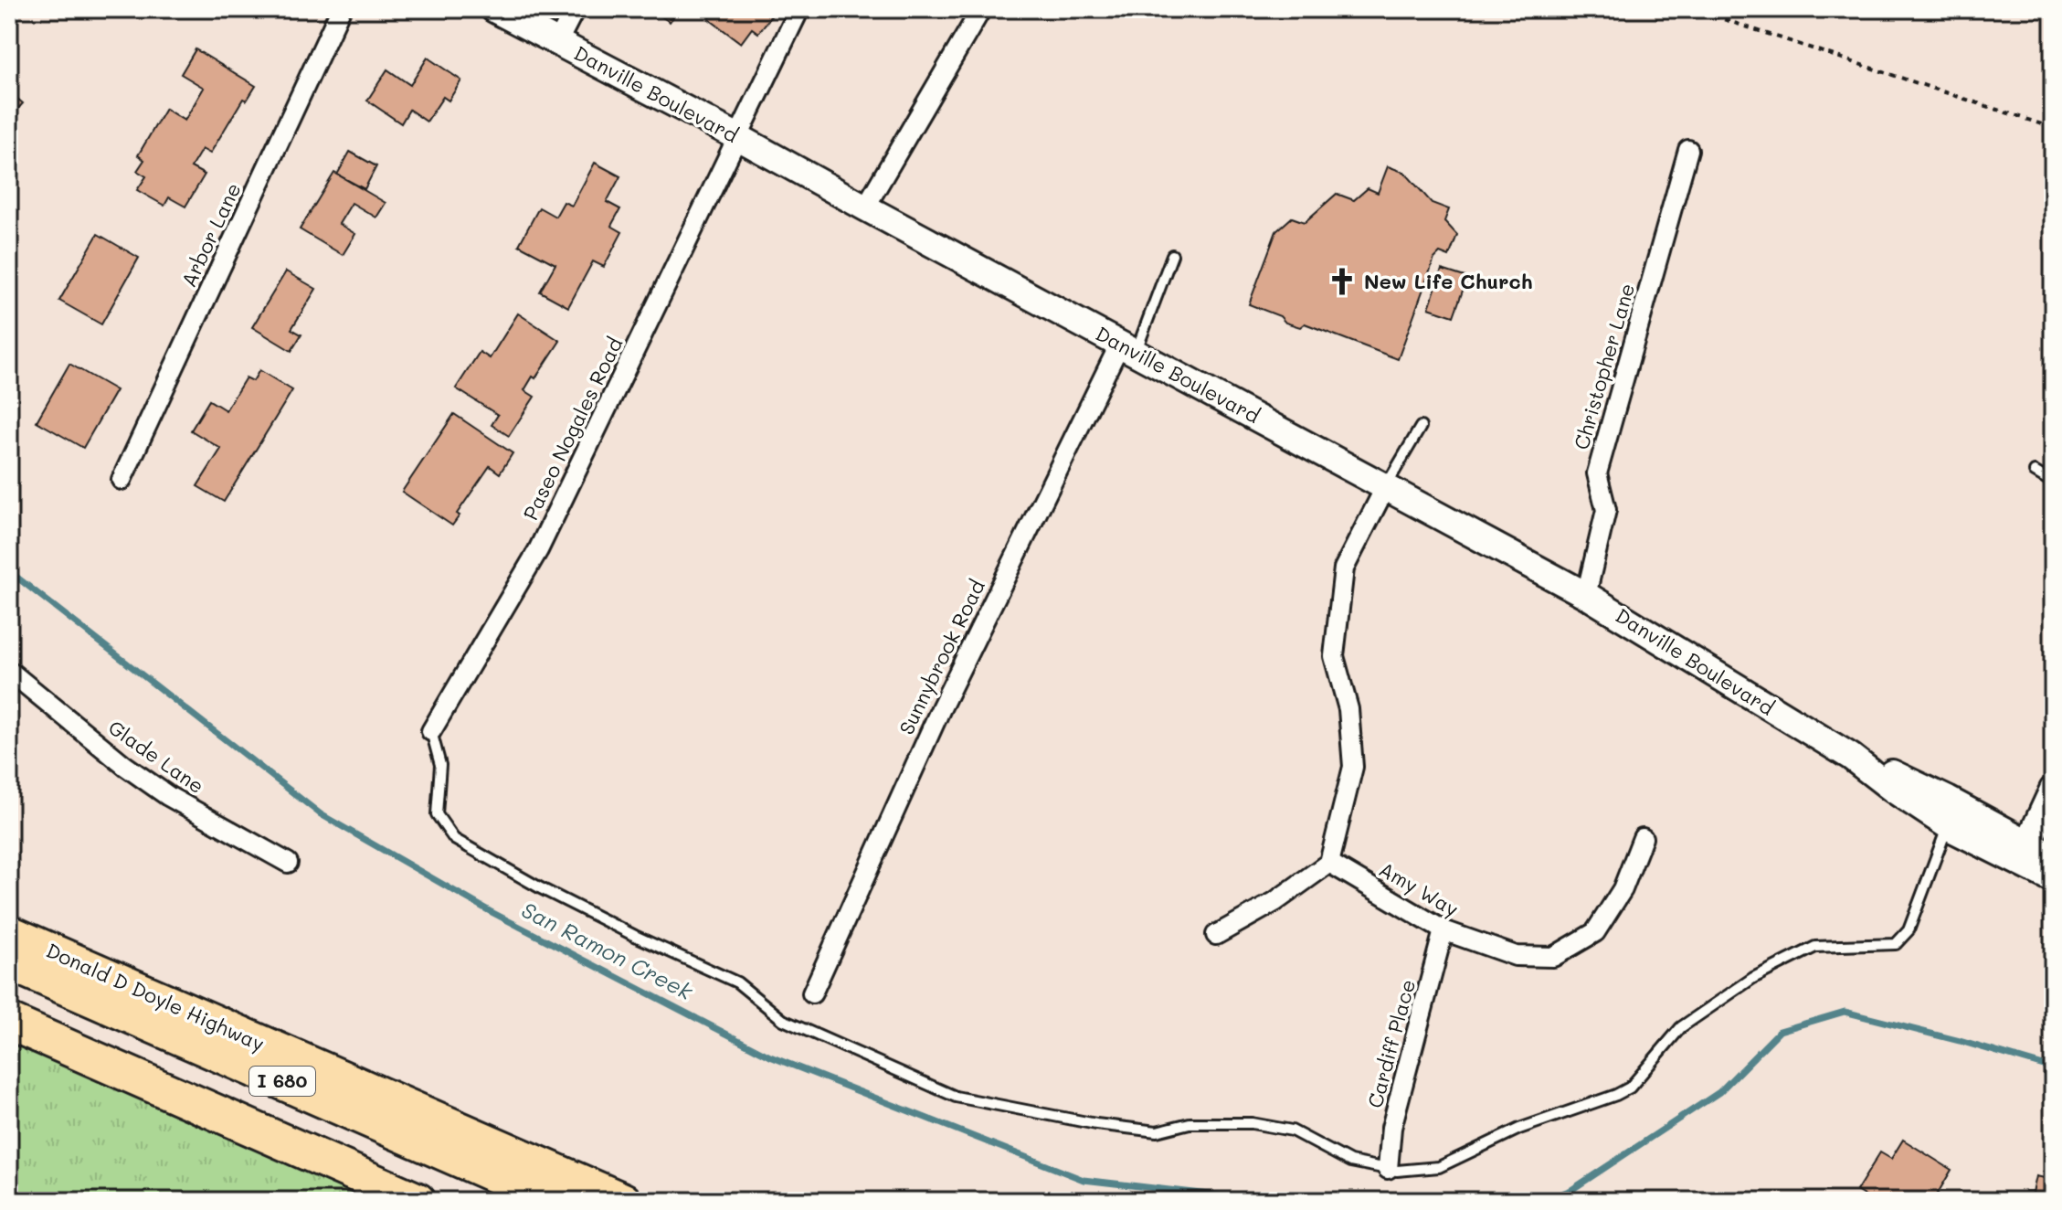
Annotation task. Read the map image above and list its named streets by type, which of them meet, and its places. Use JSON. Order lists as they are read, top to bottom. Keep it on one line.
{"streets":{"highway":["Donald D Doyle Highway","I 680"],"main road":["Danville Boulevard"],"street":["Arbor Lane","Christopher Lane","Paseo Nogales Road","Sunnybrook Road","Glade Lane","Amy Way","Cardiff Place"]},"crossings":[["Danville Boulevard","Christopher Lane"],["Danville Boulevard","Paseo Nogales Road"],["Danville Boulevard","Sunnybrook Road"],["Amy Way","Cardiff Place"]],"water":["San Ramon Creek"],"places":{"church":["New Life Church"]}}
